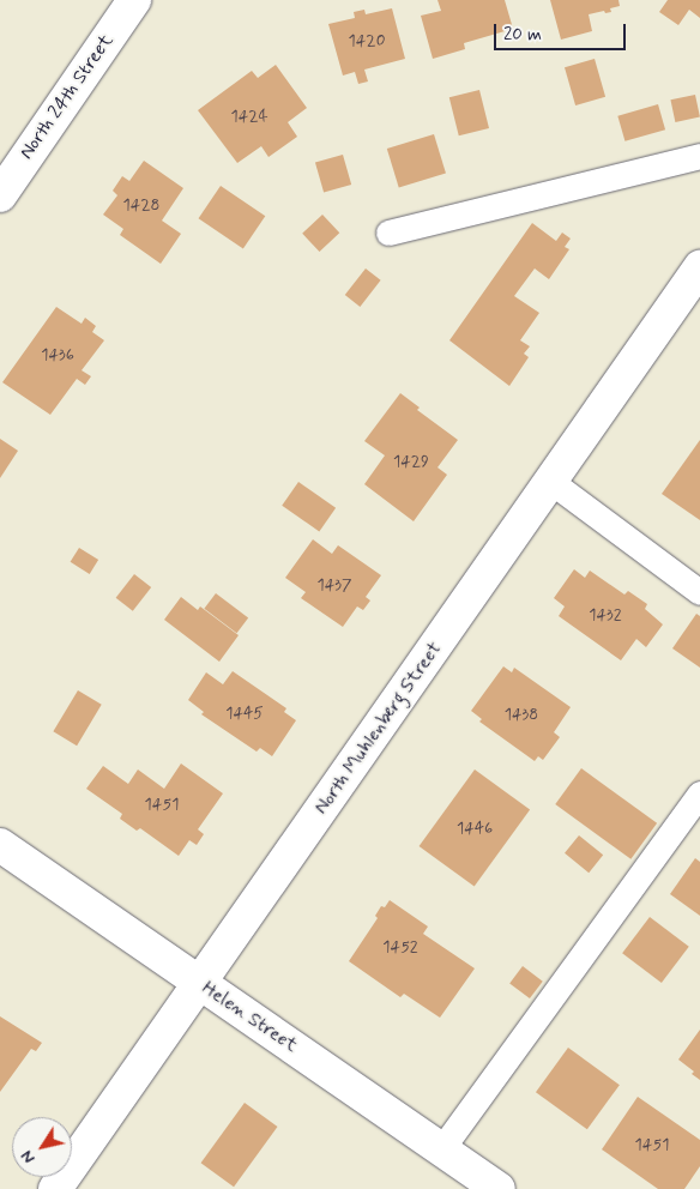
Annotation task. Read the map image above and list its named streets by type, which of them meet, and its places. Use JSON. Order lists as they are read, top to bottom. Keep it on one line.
{"streets":{"street":["North 24th Street","North Muhlenberg Street","Helen Street"]},"crossings":[["North Muhlenberg Street","Helen Street"]],"house_numbers":["1420","1424","1428","1436","1429","1437","1432","1445","1438","1451","1446","1452","1451"],"scale_bar":"20 m","north":"bottom left"}
